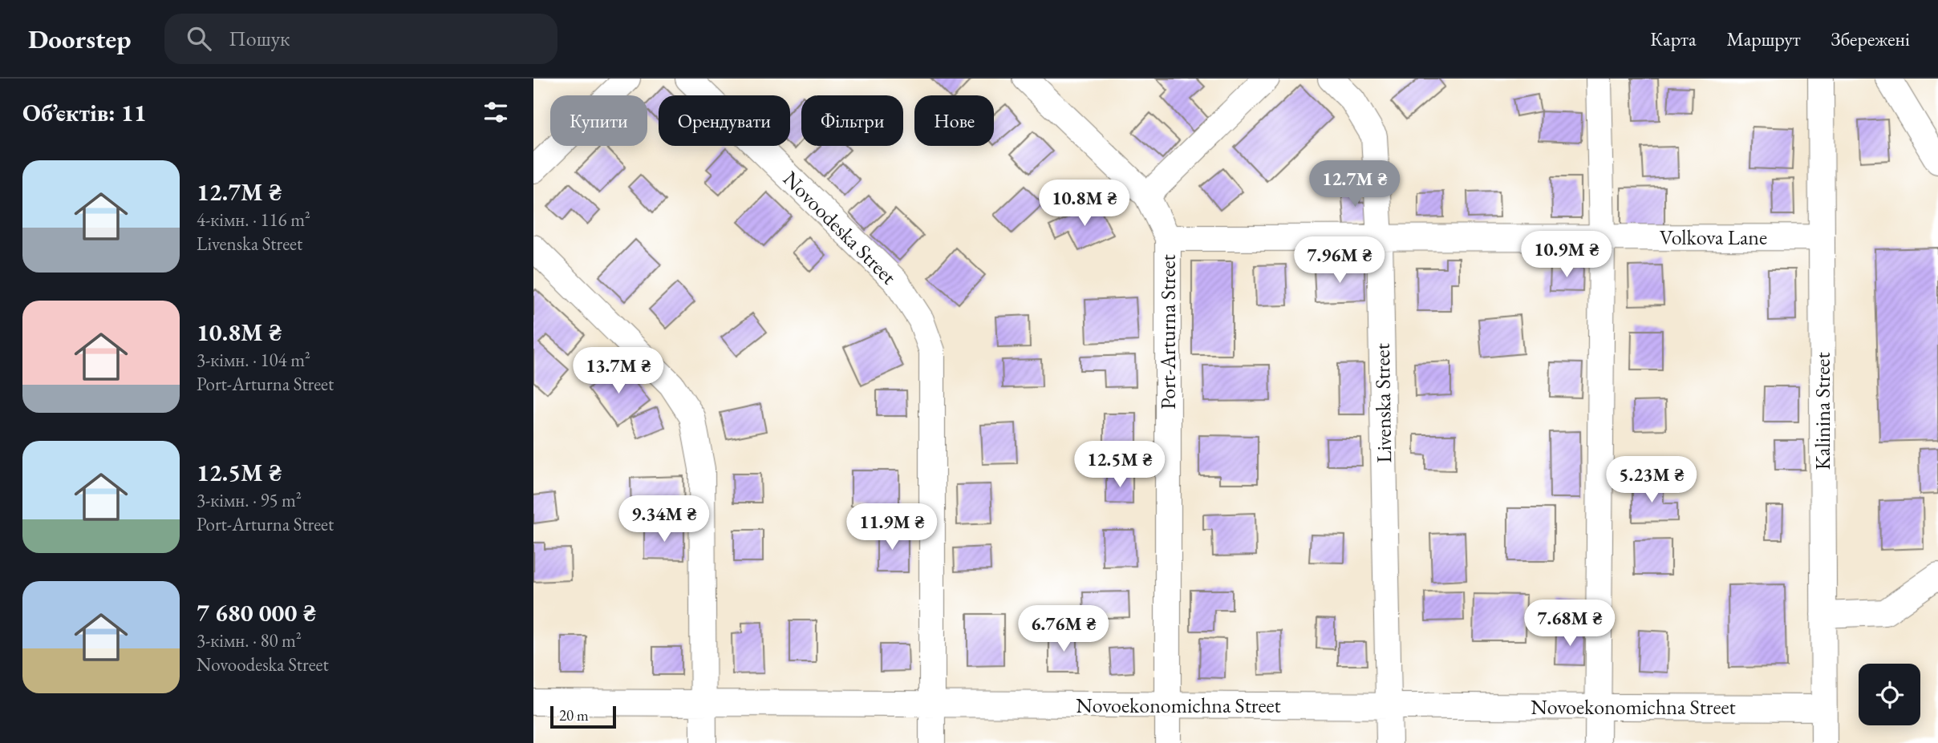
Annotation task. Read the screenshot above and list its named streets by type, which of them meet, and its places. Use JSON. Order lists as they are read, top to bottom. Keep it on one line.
{"streets":{"street":["Novoodeska Street","Volkova Lane","Port-Arturna Street","Livenska Street","Kalinina Street","Novoekonomichna Street"]},"crossings":[["Novoodeska Street","Novoekonomichna Street"],["Volkova Lane","Port-Arturna Street"],["Volkova Lane","Livenska Street"],["Volkova Lane","Kalinina Street"],["Port-Arturna Street","Novoekonomichna Street"],["Livenska Street","Novoekonomichna Street"],["Kalinina Street","Novoekonomichna Street"]],"scale_bar":"20 m","page":{"header":"Doorstep","search":"Пошук","nav":["Карта","Маршрут","Збережені"],"heading":"Об’єктів: 11","chip":["Купити","Орендувати","Фільтри","Нове"],"list":[{"name":"12.7M ₴","note":"4-кімн. · 116 m² · Livenska Street"},{"name":"10.8M ₴","note":"3-кімн. · 104 m² · Port-Arturna Street"},{"name":"12.5M ₴","note":"3-кімн. · 95 m² · Port-Arturna Street"},{"name":"7 680 000 ₴","note":"3-кімн. · 80 m² · Novoodeska Street"}],"price":["12.7M ₴","10.8M ₴","10.9M ₴","7.96M ₴","13.7M ₴","12.5M ₴","5.23M ₴","9.34M ₴","11.9M ₴","7.68M ₴","6.76M ₴"],"scale":"20 m"}}
